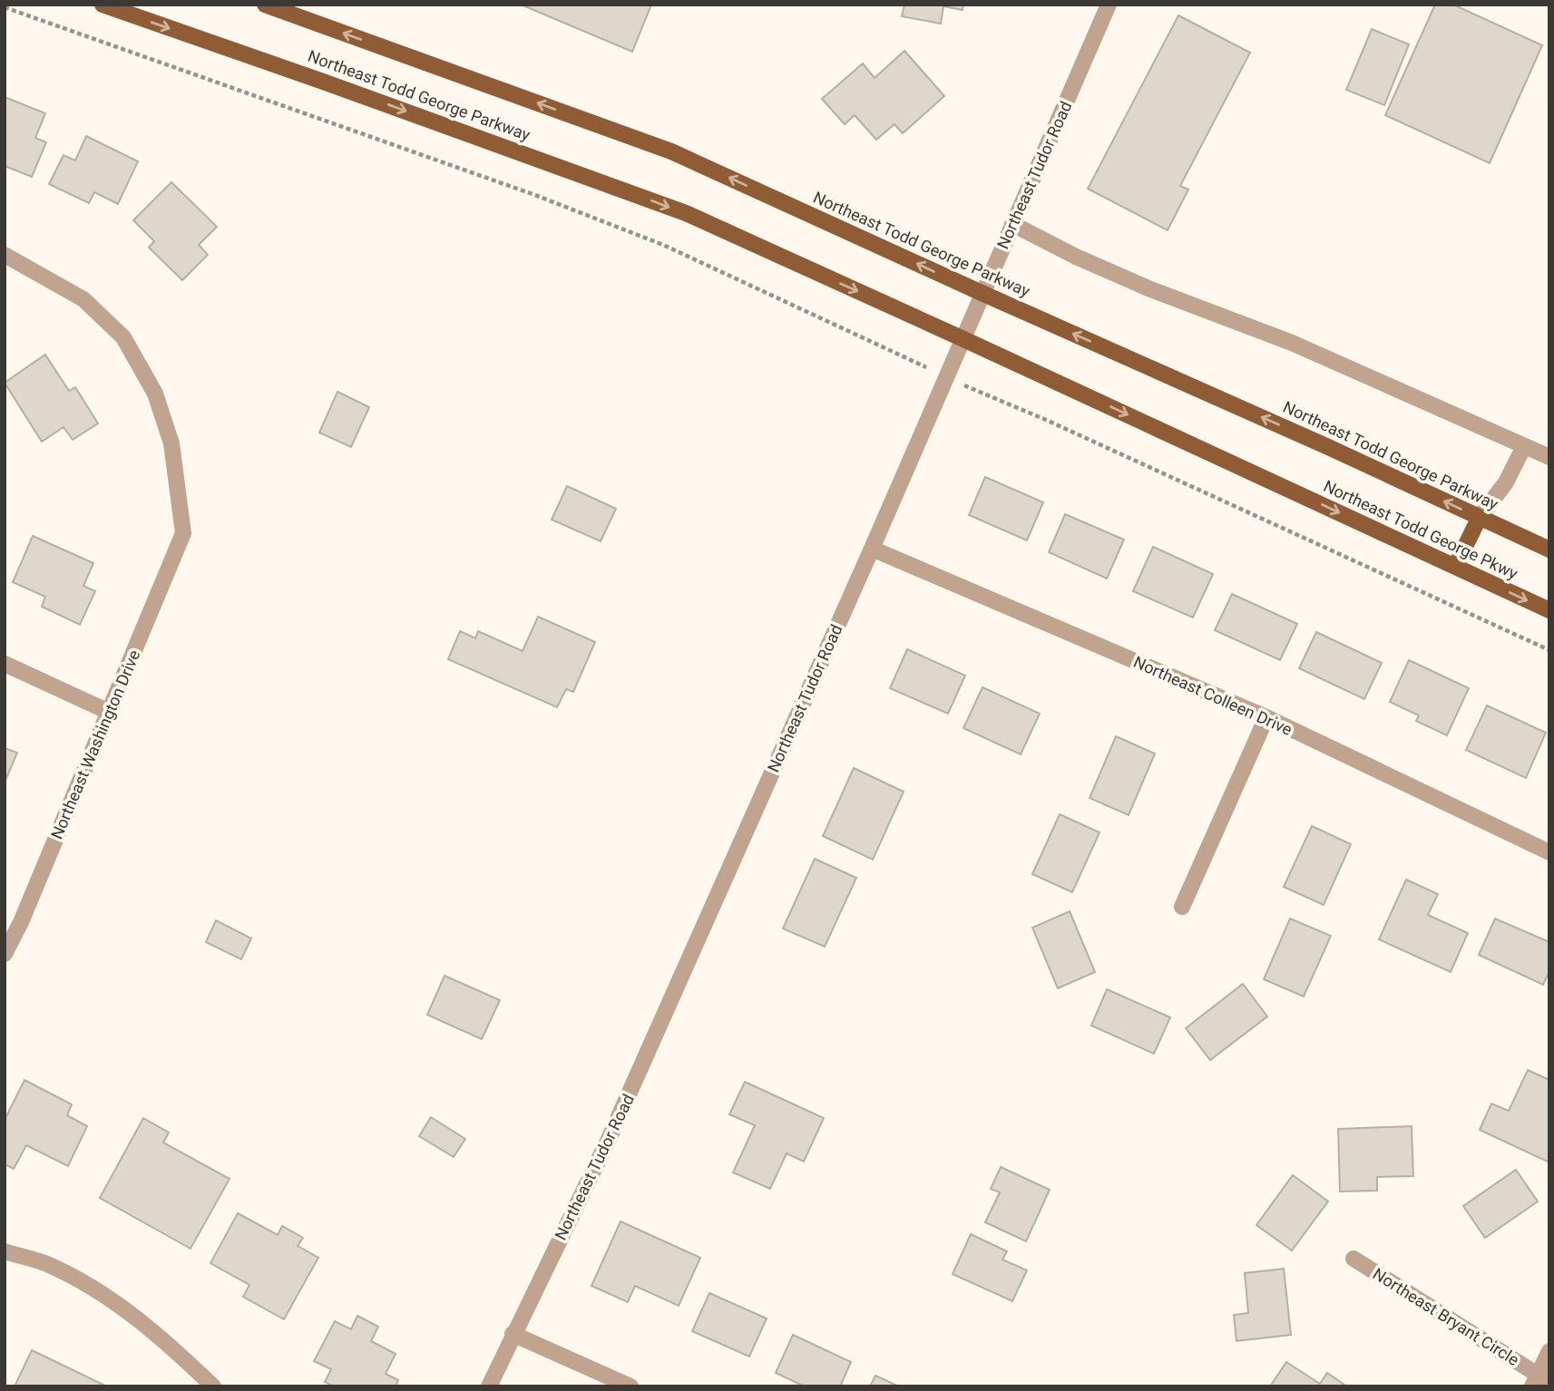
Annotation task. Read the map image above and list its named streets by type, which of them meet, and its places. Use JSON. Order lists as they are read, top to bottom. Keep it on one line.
{"streets":{"main road":["Northeast Todd George Parkway","Northeast Todd George Pkwy"],"street":["Northeast Tudor Road","Northeast Colleen Drive","Northeast Washington Drive","Northeast Bryant Circle"]},"crossings":[["Northeast Todd George Parkway","Northeast Tudor Road"],["Northeast Todd George Parkway","Northeast Todd George Pkwy"],["Northeast Tudor Road","Northeast Colleen Drive"]],"one_way":["Northeast Todd George Pkwy"]}
